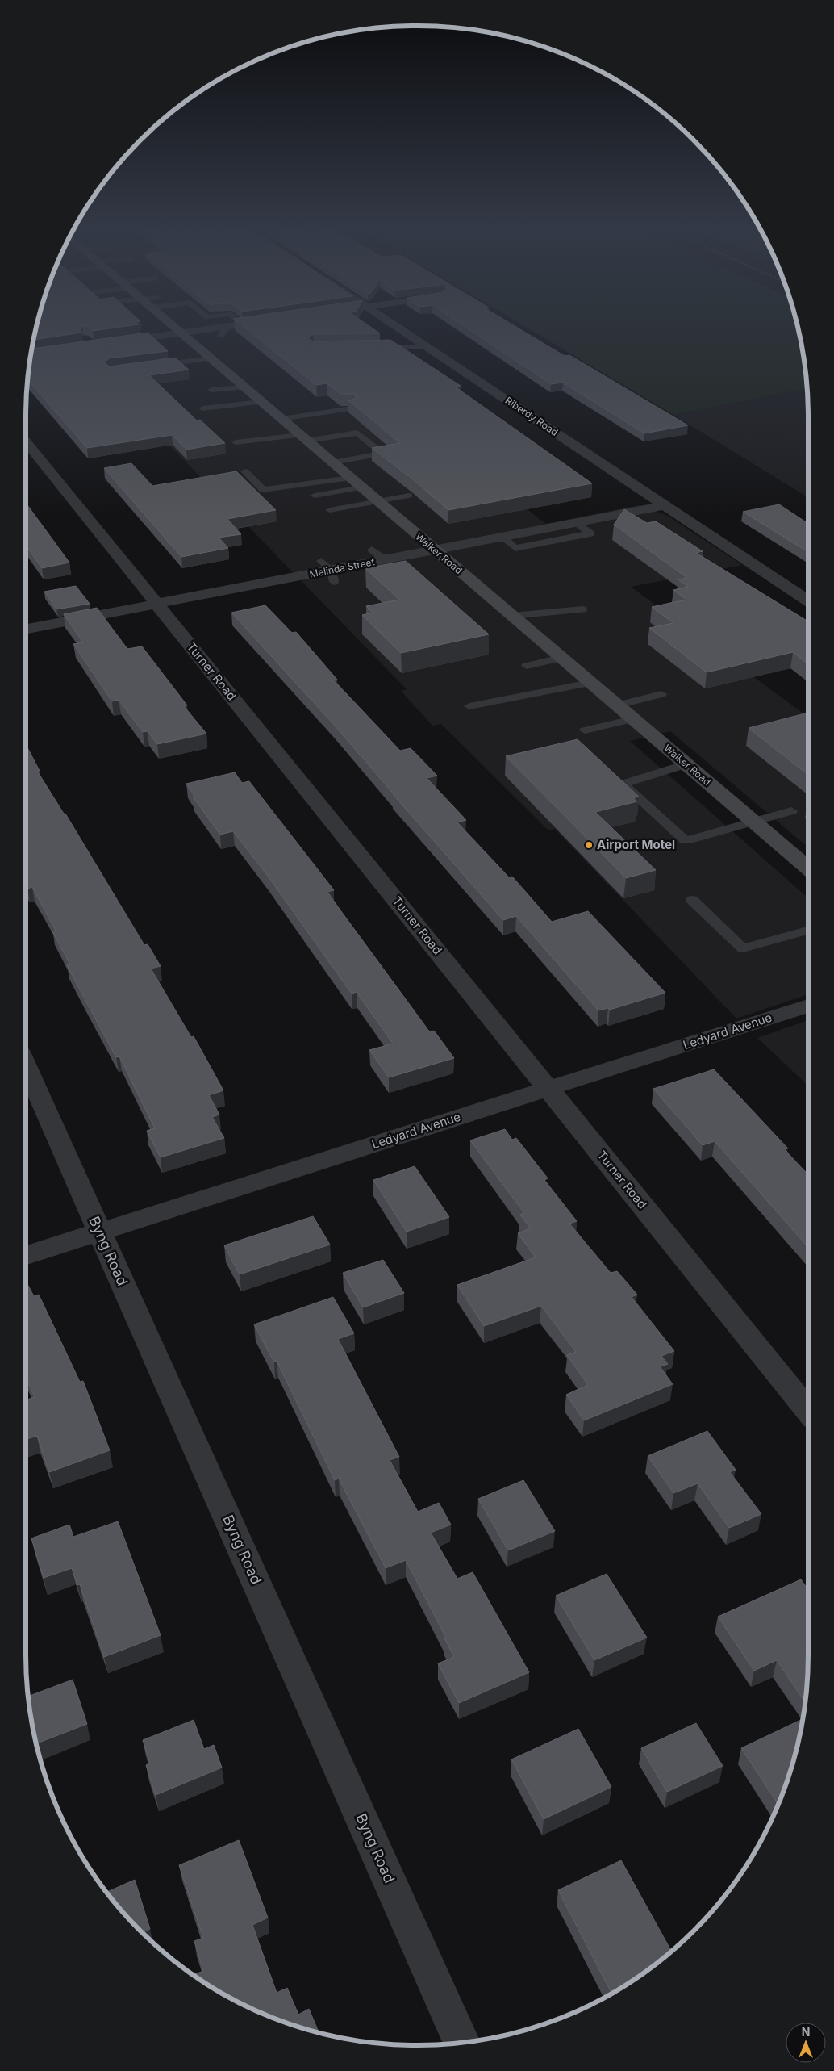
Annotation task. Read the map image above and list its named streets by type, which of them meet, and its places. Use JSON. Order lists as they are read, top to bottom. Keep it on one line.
{"streets":{"main road":["Walker Road"],"street":["Riberdy Road","Melinda Street","Turner Road","Ledyard Avenue","Byng Road"]},"crossings":[["Riberdy Road","Melinda Street"],["Walker Road","Melinda Street"],["Melinda Street","Turner Road"],["Turner Road","Ledyard Avenue"],["Ledyard Avenue","Byng Road"]],"places":["Airport Motel"],"north":"top"}
